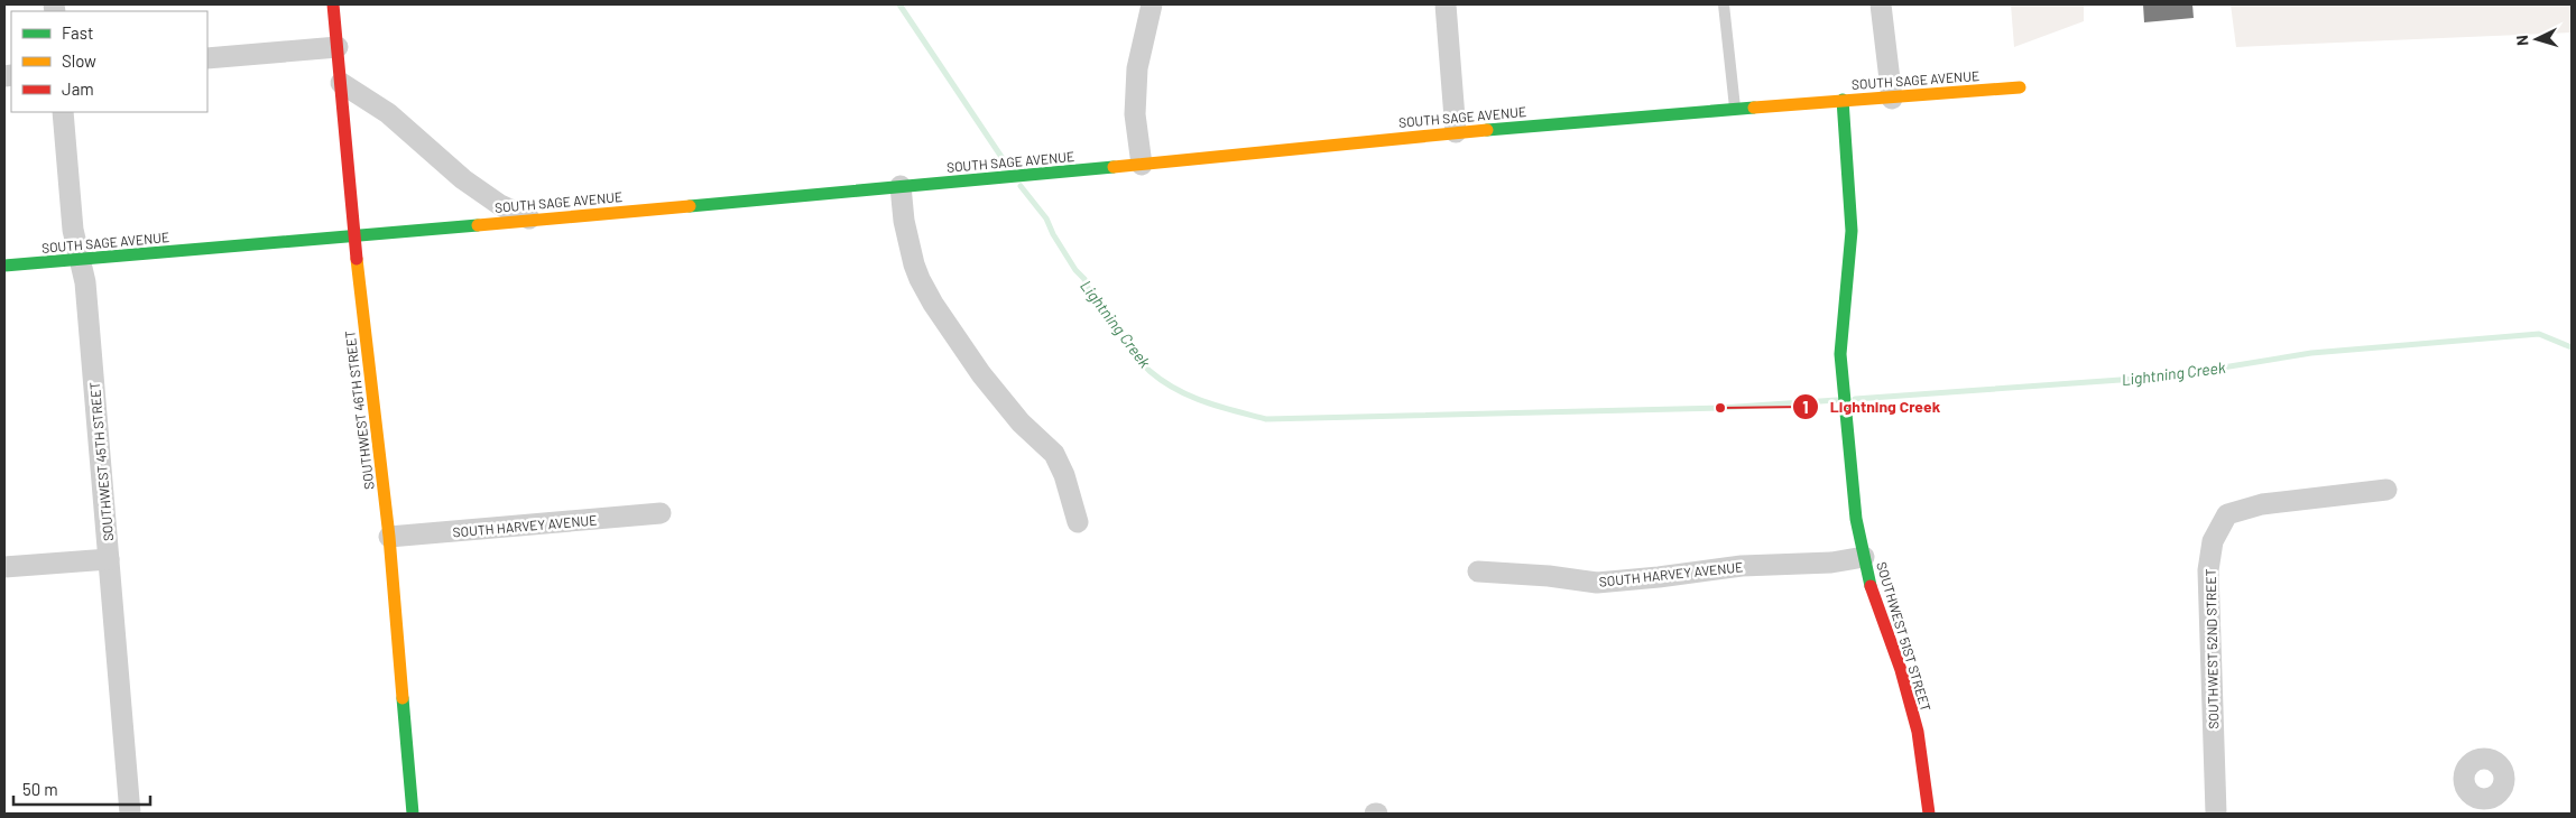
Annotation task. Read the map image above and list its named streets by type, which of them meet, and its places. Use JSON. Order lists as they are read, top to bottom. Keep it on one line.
{"streets":{"street":["SOUTH SAGE AVENUE","SOUTHWEST 46TH STREET","SOUTHWEST 45TH STREET","SOUTH HARVEY AVENUE","SOUTHWEST 51ST STREET","SOUTHWEST 52ND STREET"]},"crossings":[["SOUTH SAGE AVENUE","SOUTHWEST 46TH STREET"],["SOUTH SAGE AVENUE","SOUTHWEST 45TH STREET"],["SOUTH SAGE AVENUE","SOUTHWEST 51ST STREET"],["SOUTHWEST 46TH STREET","SOUTH HARVEY AVENUE"],["SOUTH HARVEY AVENUE","SOUTHWEST 51ST STREET"]],"water":["Lightning Creek"],"places":["Lightning Creek"],"legend":["Fast","Slow","Jam"],"scale_bar":"50 m","north":"left"}
